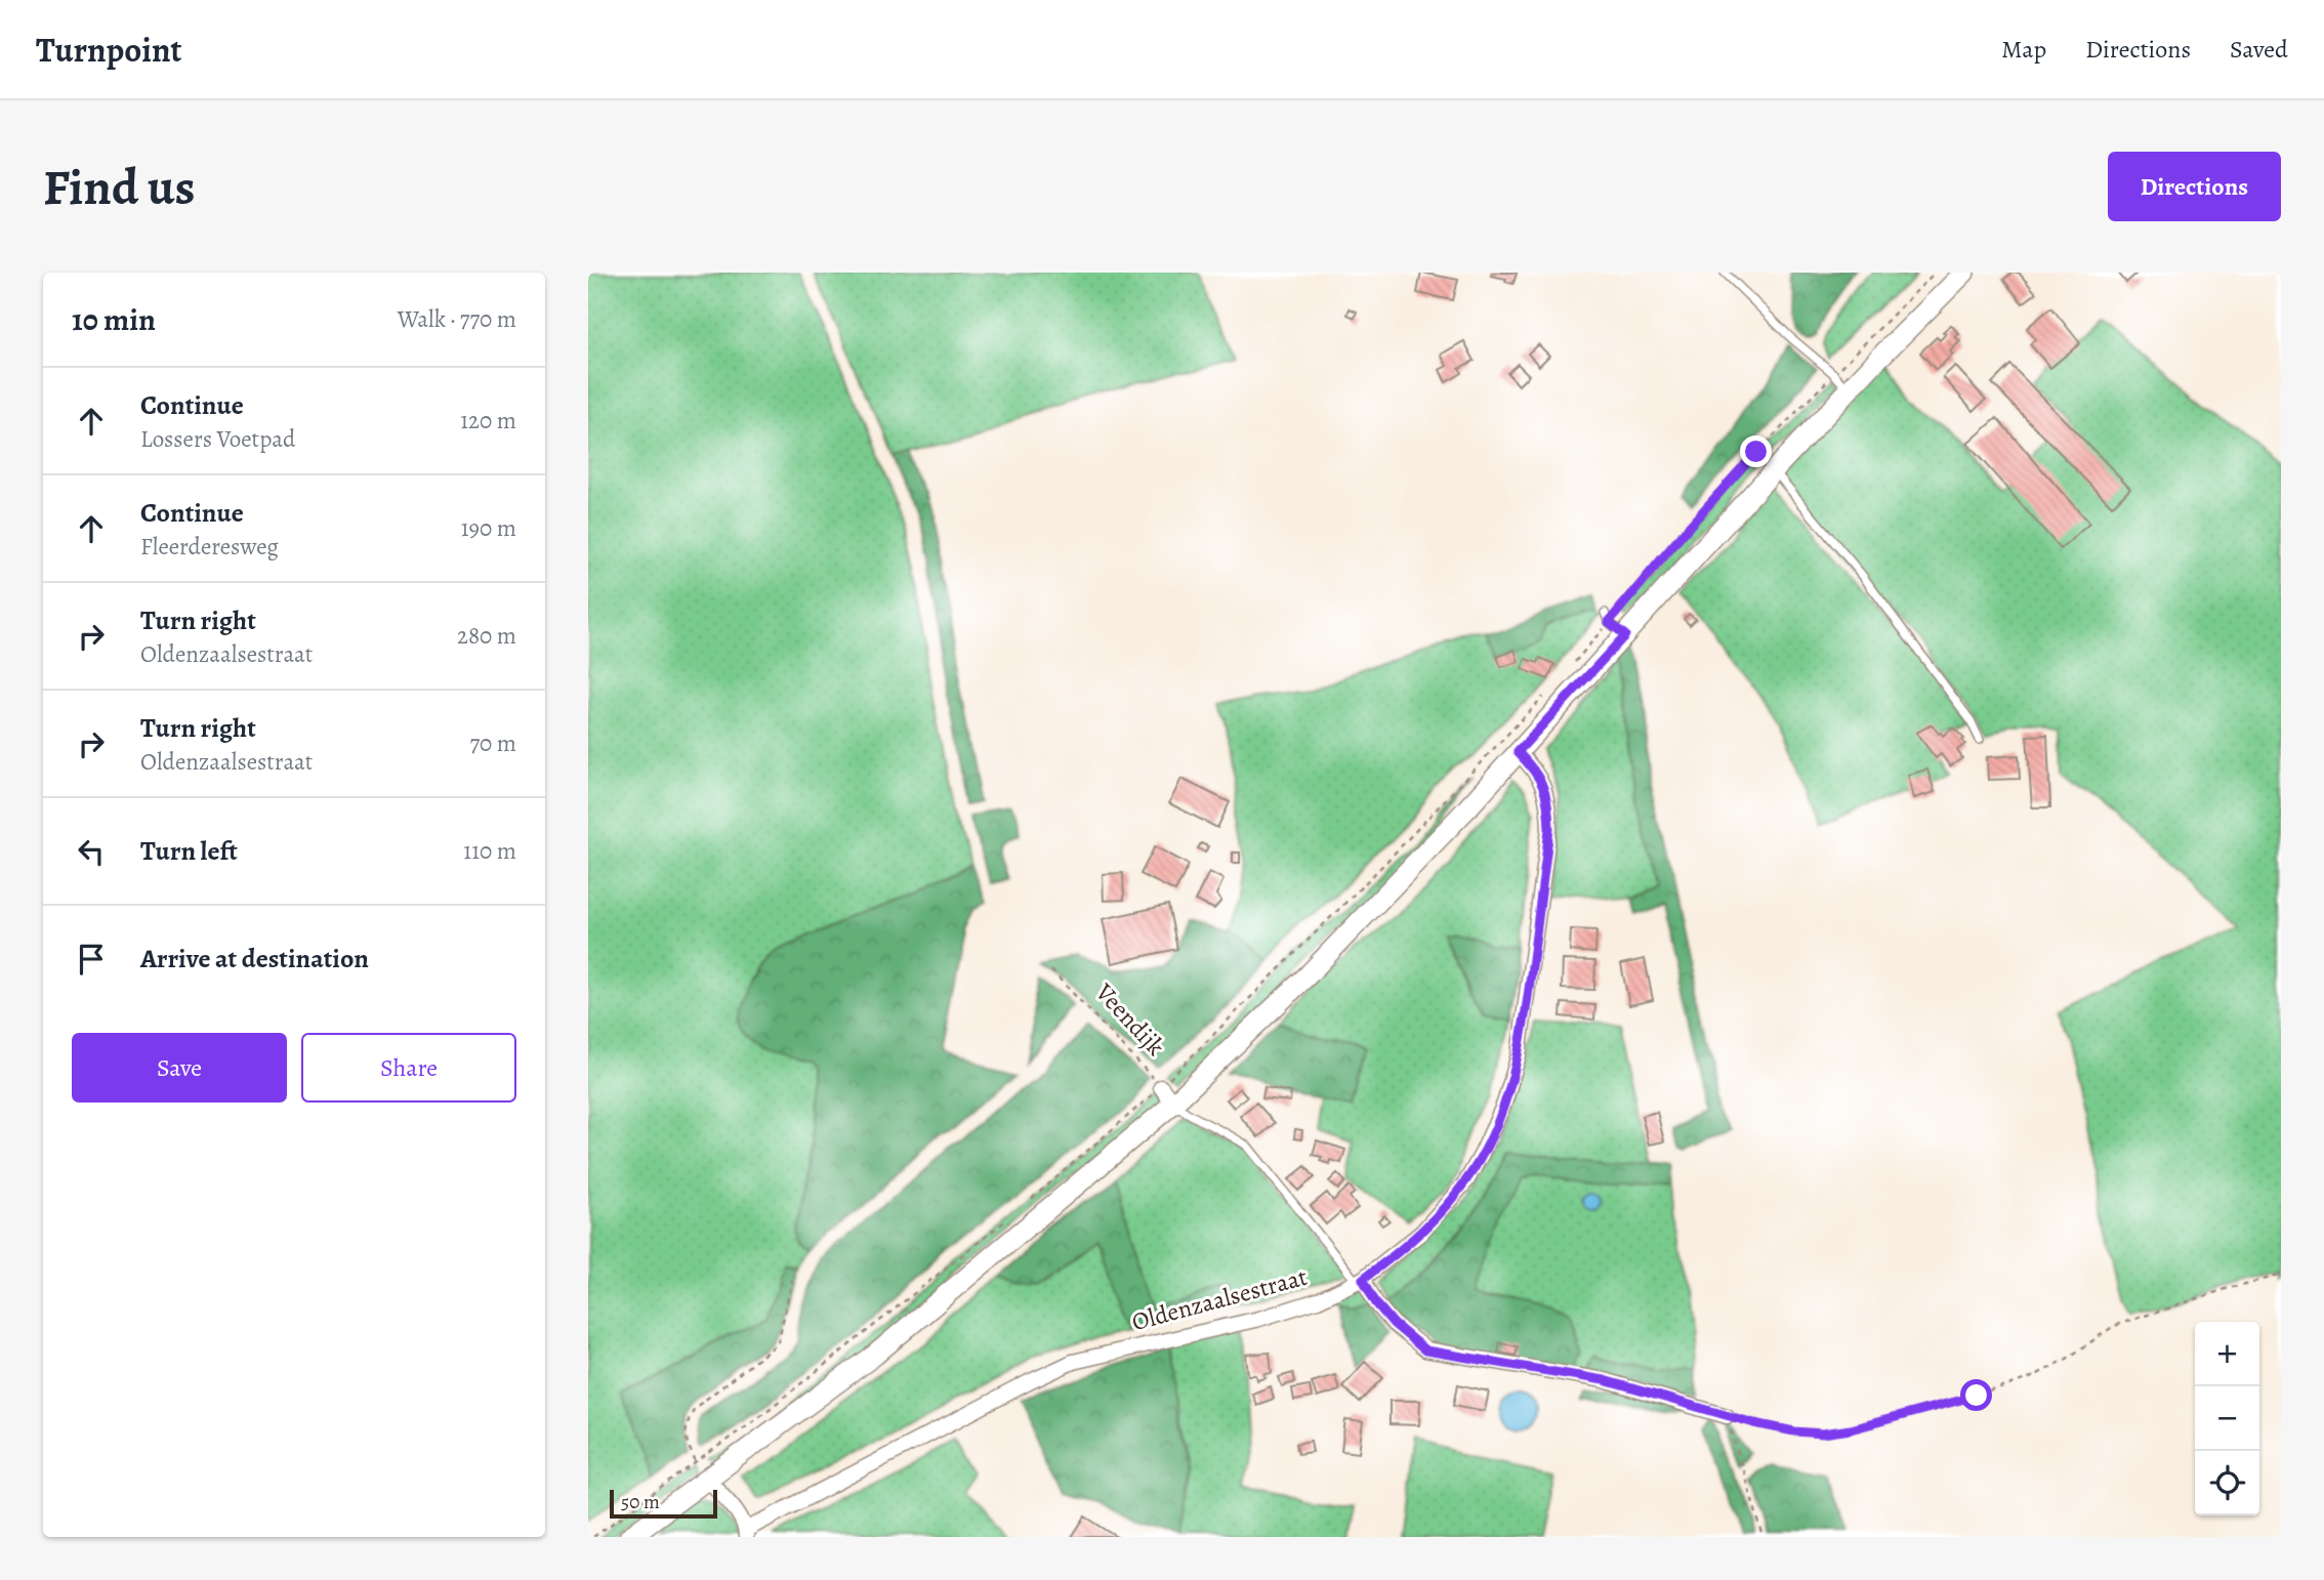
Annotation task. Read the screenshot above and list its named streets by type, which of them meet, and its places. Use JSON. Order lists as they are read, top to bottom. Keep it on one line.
{"streets":{"street":["Oldenzaalsestraat"],"path":["Veendijk"]},"scale_bar":"50 m","page":{"header":"Turnpoint","nav":["Map","Directions","Saved"],"buttons":["Directions",["Save","Share"]],"title":"Find us","heading":["10 min","Walk · 770 m"],"list":[["Continue","Lossers Voetpad","120 m"],["Continue","Fleerderesweg","190 m"],["Turn right","Oldenzaalsestraat","280 m"],["Turn right","Oldenzaalsestraat","70 m"],["Turn left","110 m"],"Arrive at destination"],"map_buttons":["+","−"],"scale":"50 m"}}
